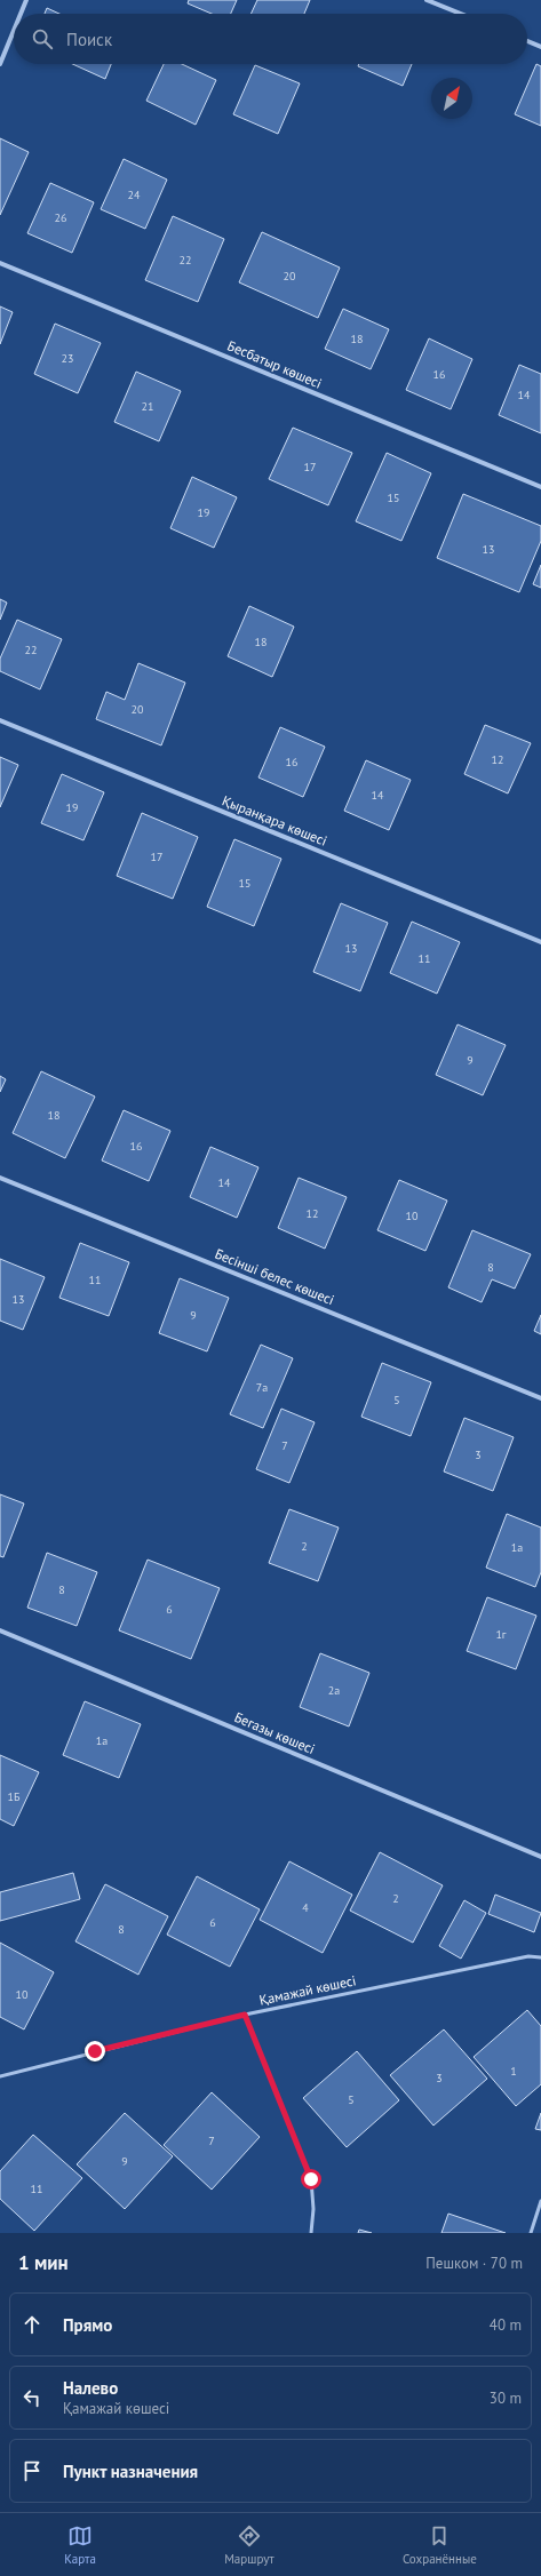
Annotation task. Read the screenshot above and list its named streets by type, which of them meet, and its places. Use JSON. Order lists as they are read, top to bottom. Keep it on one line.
{"streets":{"street":["Бесбатыр көшесі","Қыранқара көшесі","Бесінші белес көшесі","Бегазы көшесі"],"lane":["Қамажай көшесі"]},"house_numbers":["24","26","22","20","18","23","16","14","21","17","15","19","13","18","22","20","12","16","14","19","17","15","13","11","9","18","16","14","12","10","8","11","13","9","7а","5","7","3","2","1а","8","6","1г","2а","1а","1Б","2","4","6","8","10","1","3","5","7","9","11"],"north":"top right","page":{"search":"Поиск","heading":["1 мин","Пешком · 70 m"],"list":[["Прямо","40 m"],["Налево","Қамажай көшесі","30 m"],"Пункт назначения"],"nav":["Карта","Маршрут","Сохранённые"]}}
